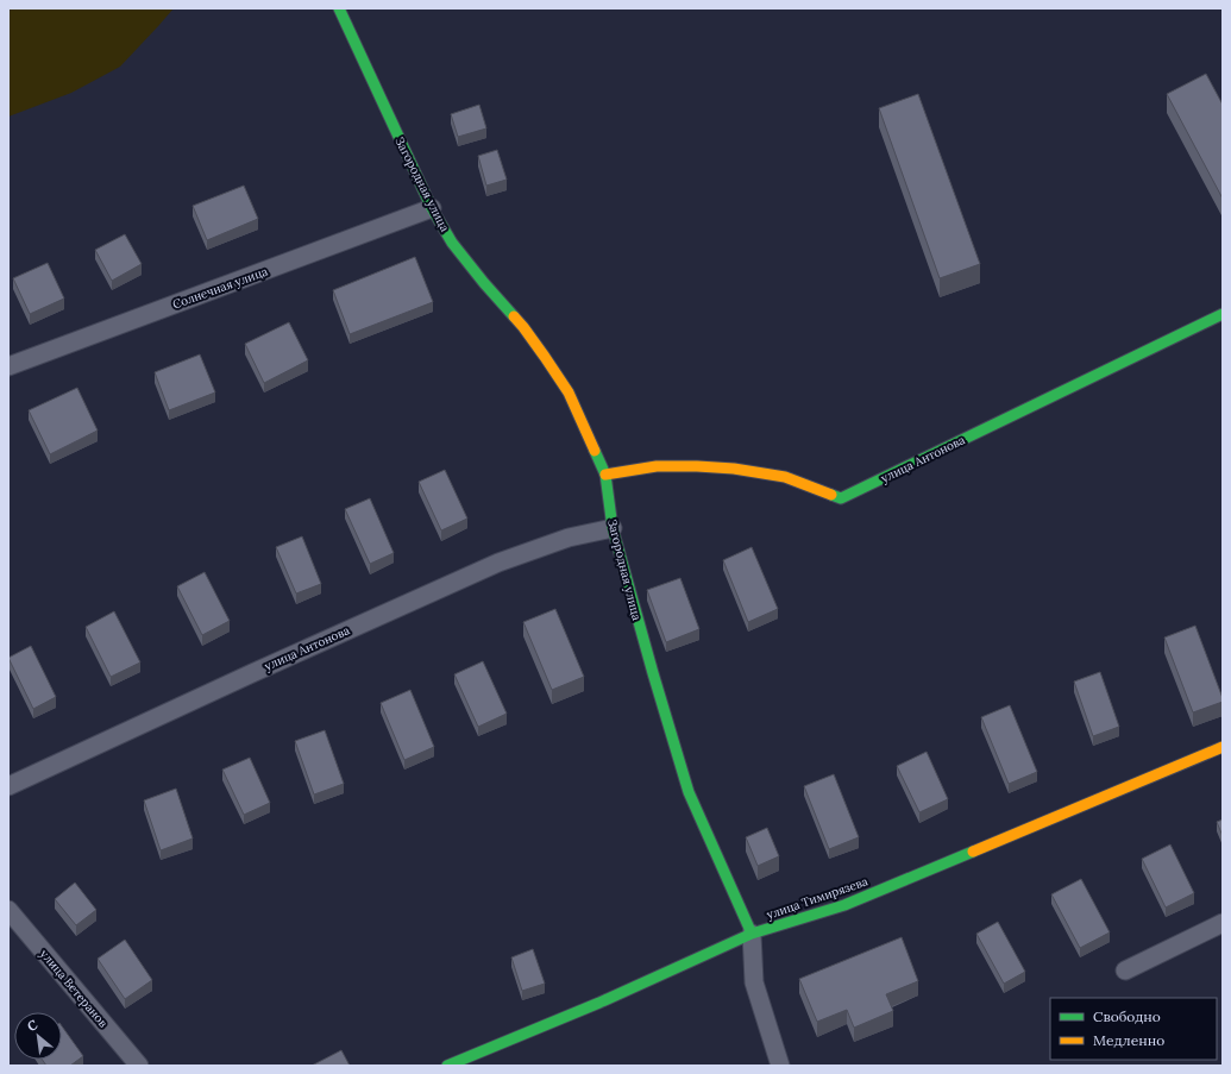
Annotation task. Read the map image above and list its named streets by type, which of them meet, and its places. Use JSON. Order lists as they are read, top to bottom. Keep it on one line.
{"streets":{"street":["Загородная улица","Солнечная улица","улица Антонова","улица Тимирязева","улица Ветеранов"]},"crossings":[["Загородная улица","Солнечная улица"],["Загородная улица","улица Антонова"],["Загородная улица","улица Тимирязева"]],"legend":["Свободно","Медленно"],"north":"top left"}
